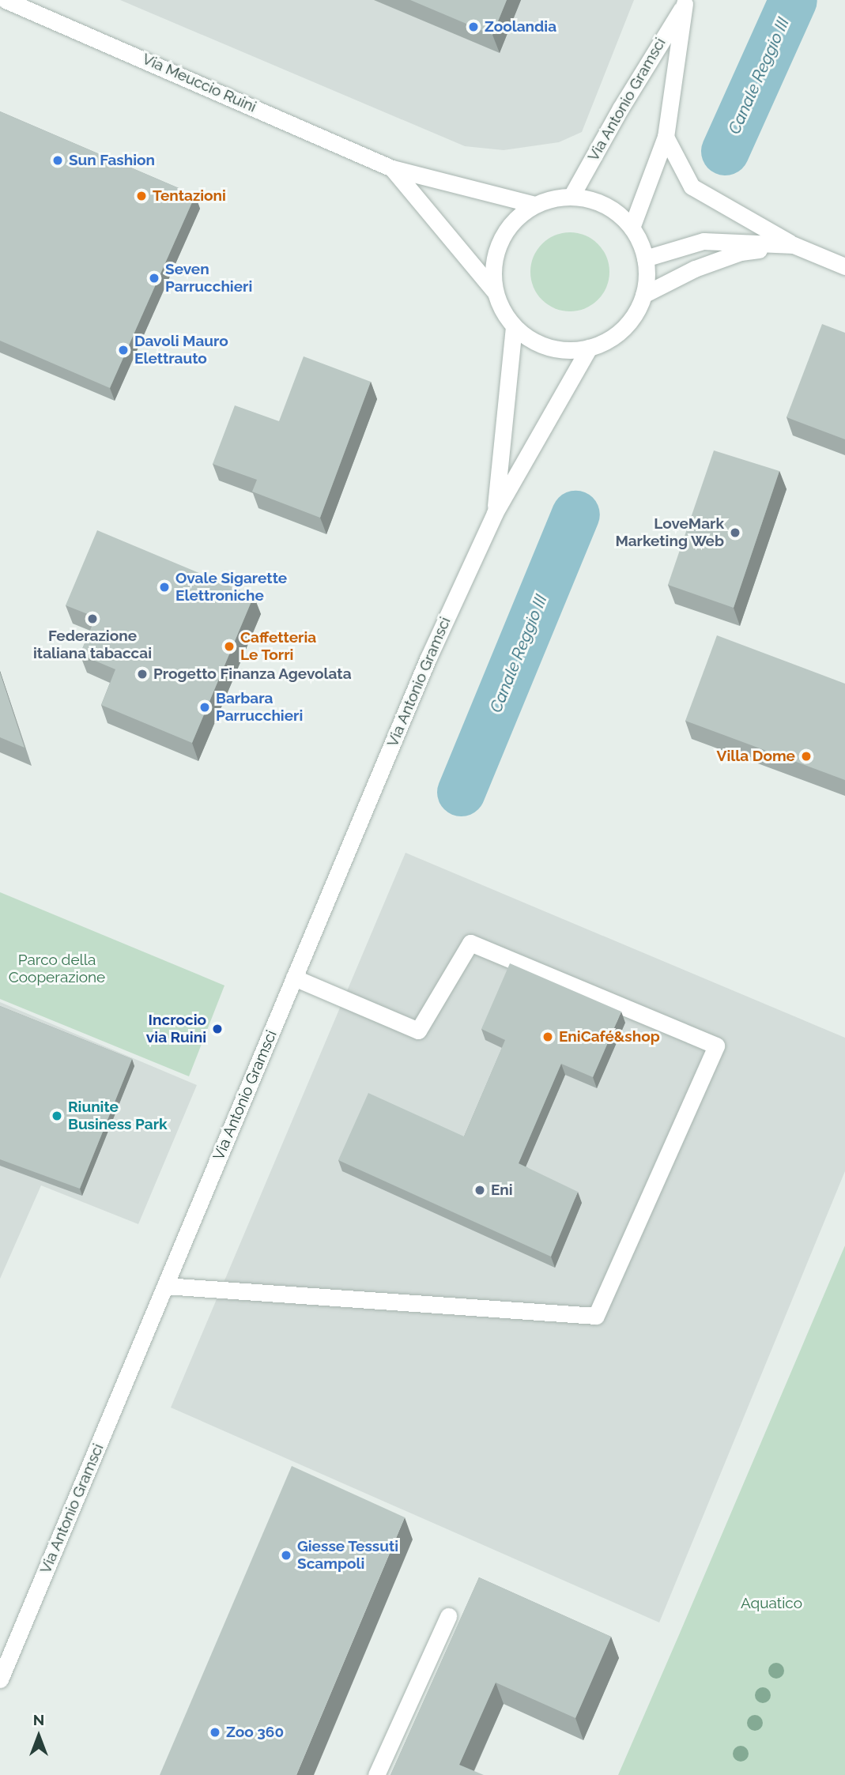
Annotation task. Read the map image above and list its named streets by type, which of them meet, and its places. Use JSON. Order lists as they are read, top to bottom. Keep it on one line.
{"streets":{"street":["Via Meuccio Ruini","Via Antonio Gramsci"]},"crossings":[["Via Meuccio Ruini","Via Antonio Gramsci"]],"water":["Canale Reggio III"],"parks":["Parco della Cooperazione","Aquatico"],"places":["Zoolandia","Sun Fashion","Tentazioni","Seven Parrucchieri","Davoli Mauro Elettrauto","LoveMark Marketing Web","Ovale Sigarette Elettroniche","Federazione italiana tabaccai","Caffetteria Le Torri","Progetto Finanza Agevolata","Barbara Parrucchieri","Villa Dome","Incrocio via Ruini","EniCafé&shop","Riunite Business Park","Eni","Giesse Tessuti Scampoli","Zoo 360"],"north":"top"}
